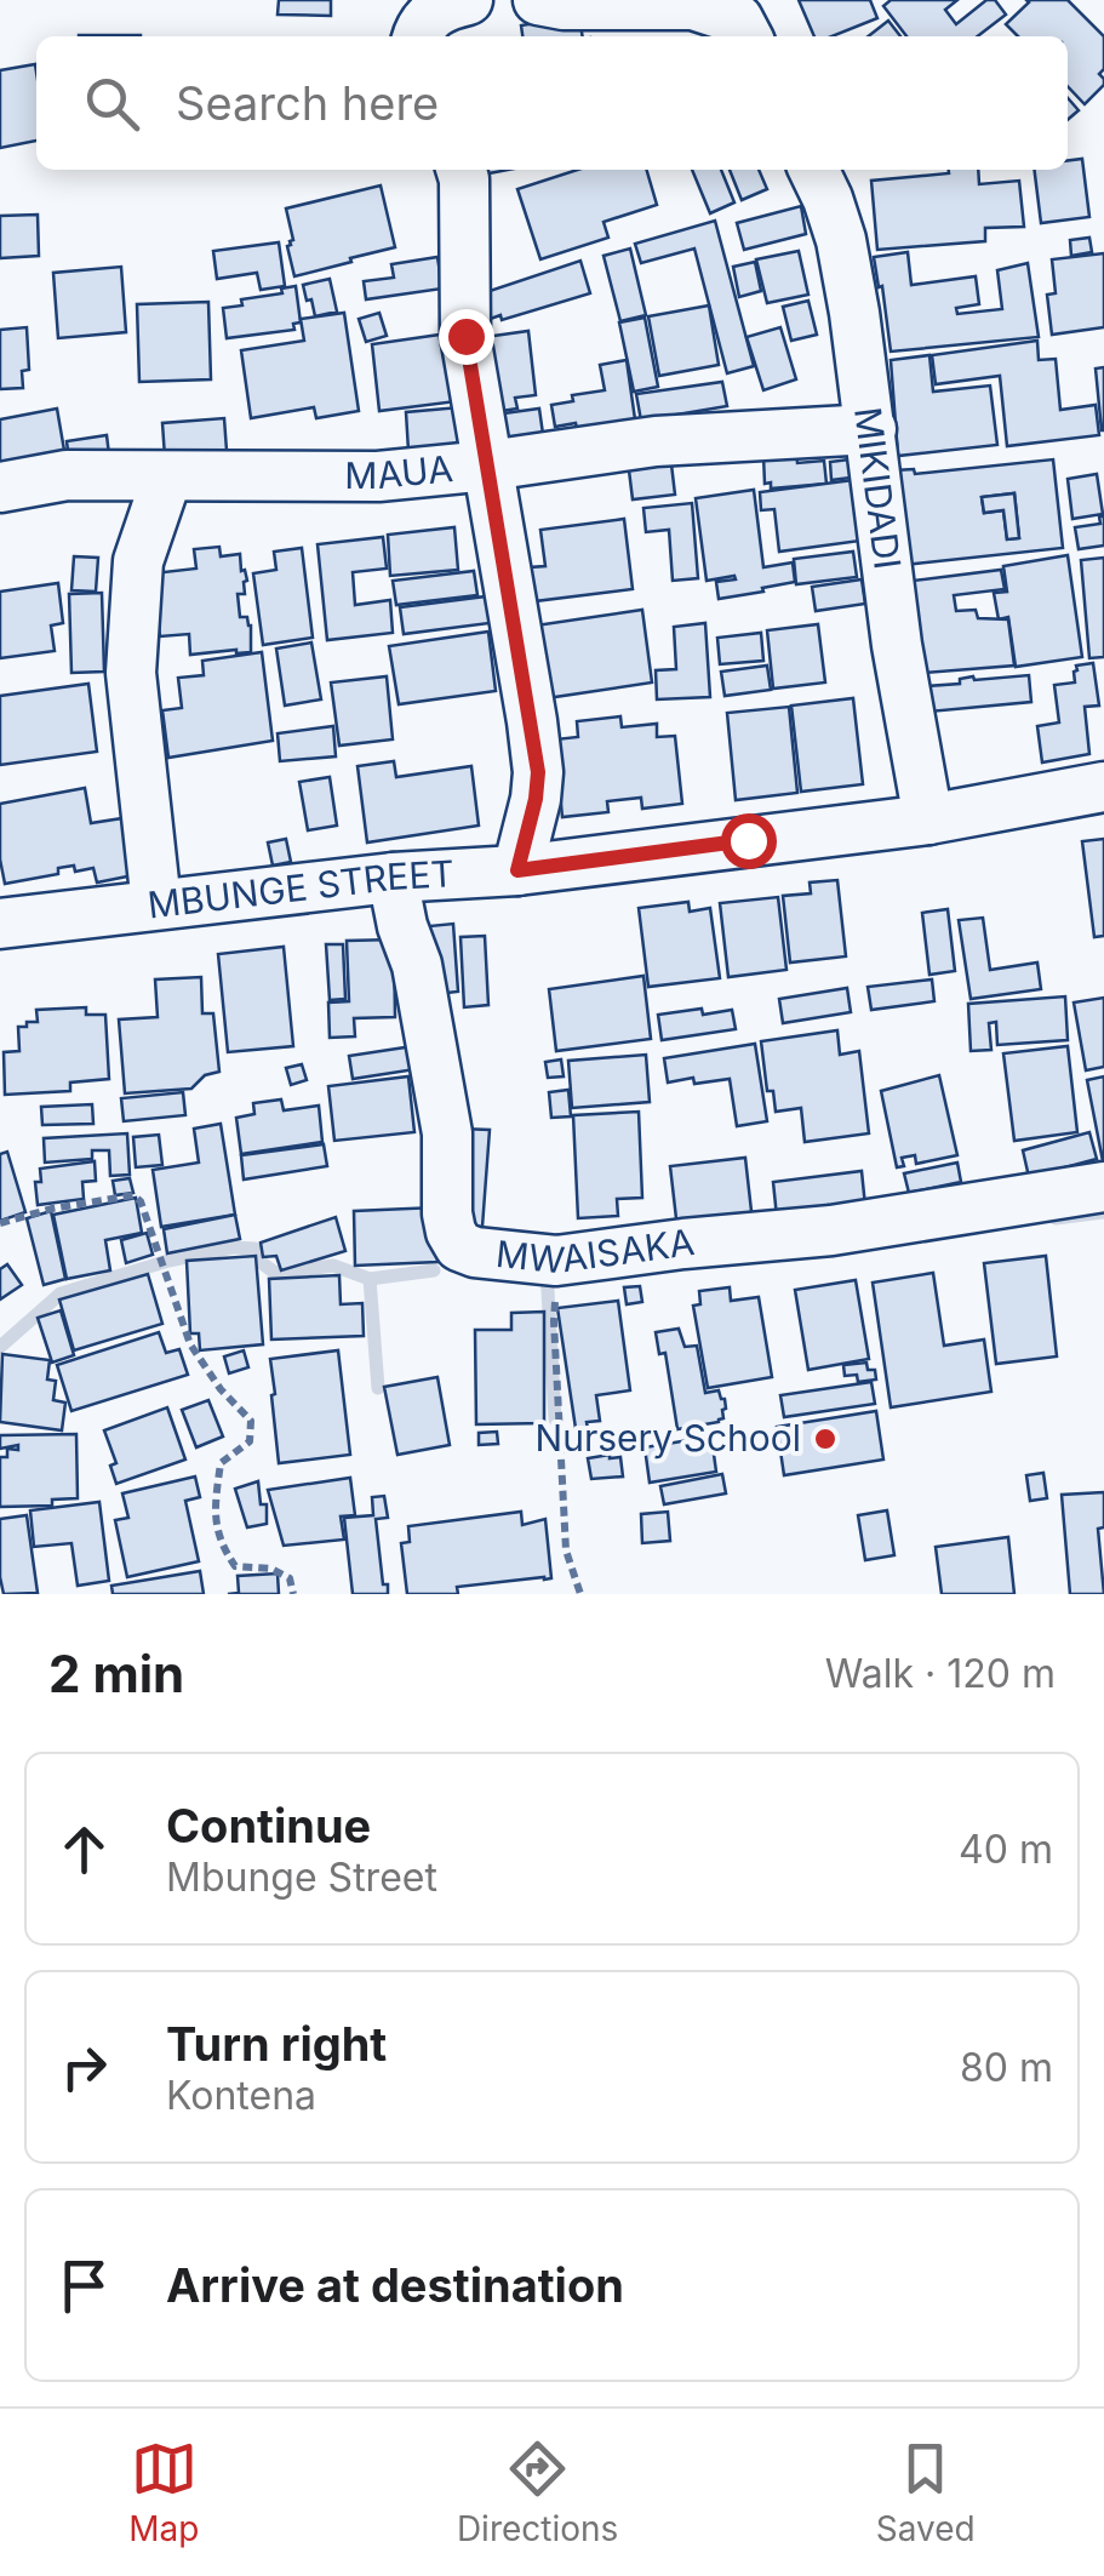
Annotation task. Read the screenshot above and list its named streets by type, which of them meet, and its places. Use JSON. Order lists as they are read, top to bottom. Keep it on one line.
{"streets":{"street":["MAUA","MIKIDADI","MBUNGE STREET","MWAISAKA"]},"crossings":[["MAUA","MIKIDADI"],["MIKIDADI","MBUNGE STREET"],["MBUNGE STREET","MWAISAKA"]],"places":["Nursery School"],"page":{"search":"Search here","heading":["2 min","Walk · 120 m"],"list":[["Continue","Mbunge Street","40 m"],["Turn right","Kontena","80 m"],"Arrive at destination"],"nav":["Map","Directions","Saved"]}}
